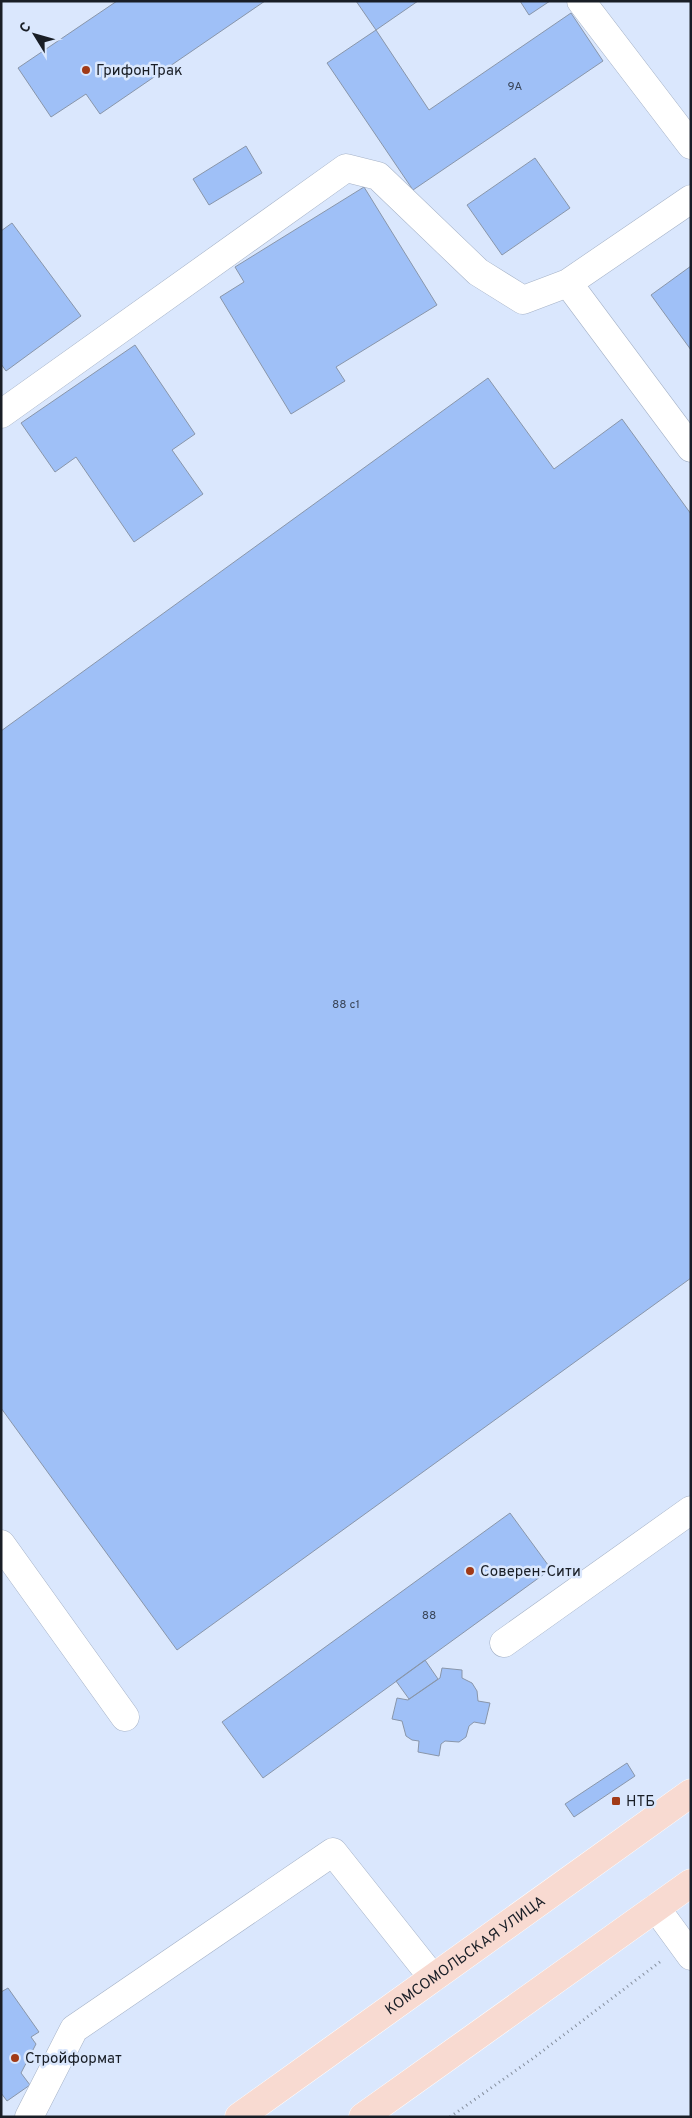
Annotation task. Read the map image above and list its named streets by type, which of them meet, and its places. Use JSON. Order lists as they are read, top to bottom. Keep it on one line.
{"streets":{"main road":["КОМСОМОЛЬСКАЯ УЛИЦА"]},"places":{"other":["ГрифонТрак","Соверен-Сити","Стройформат"],"transit":["НТБ"]},"house_numbers":["9А","88 с1","88"],"north":"top left"}
